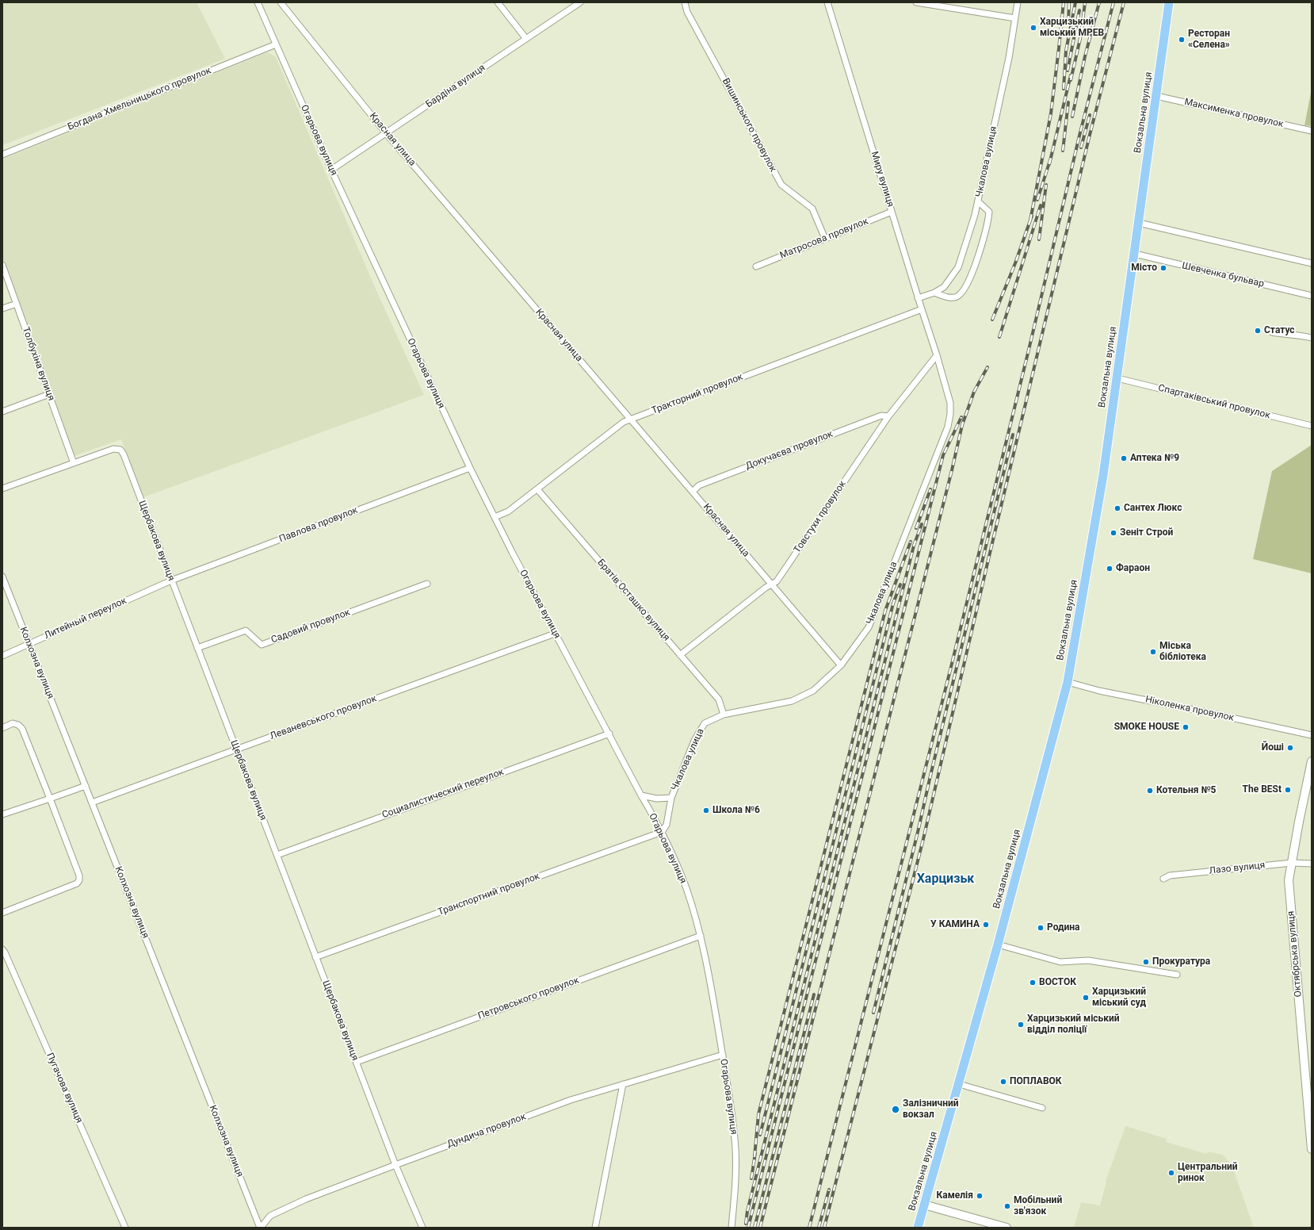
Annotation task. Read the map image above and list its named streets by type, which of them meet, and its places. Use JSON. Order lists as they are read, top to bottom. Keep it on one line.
{"streets":{"main road":["Вокзальна вулиця","Октябрська вулиця"],"street":["Бардіна вулиця","Богдана Хмельницького провулок","Максименка провулок","Вишинського провулок","Красная улица","Огарьова вулиця","Чкалова вулиця","Миру вулиця","Матросова провулок","Шевченка бульвар","Толбухіна вулиця","Тракторний провулок","Спартаківський провулок","Докучаєва провулок","Товстухи провулок","Павлова провулок","Щербакова вулиця","Чкалова улица","Братів Осташко вулиця","Литейный переулок","Садовий провулок","Колхозна вулиця","Ніколенка провулок","Леваневського провулок","Социалистический переулок","Лазо вулиця","Транспортний провулок","Петровського провулок","Пугачова вулиця","Дундича провулок"]},"crossings":[["Бардіна вулиця","Красная улица"],["Бардіна вулиця","Огарьова вулиця"],["Богдана Хмельницького провулок","Огарьова вулиця"],["Вокзальна вулиця","Максименка провулок"],["Вокзальна вулиця","Шевченка бульвар"],["Вокзальна вулиця","Спартаківський провулок"],["Вокзальна вулиця","Ніколенка провулок"],["Вишинського провулок","Матросова провулок"],["Красная улица","Тракторний провулок"],["Красная улица","Докучаєва провулок"],["Красная улица","Товстухи провулок"],["Красная улица","Чкалова улица"],["Огарьова вулиця","Тракторний провулок"],["Огарьова вулиця","Павлова провулок"],["Огарьова вулиця","Чкалова улица"],["Огарьова вулиця","Леваневського провулок"],["Огарьова вулиця","Социалистический переулок"],["Огарьова вулиця","Транспортний провулок"],["Огарьова вулиця","Петровського провулок"],["Огарьова вулиця","Дундича провулок"],["Чкалова вулиця","Миру вулиця"],["Миру вулиця","Матросова провулок"],["Миру вулиця","Тракторний провулок"],["Миру вулиця","Товстухи провулок"],["Миру вулиця","Чкалова улица"],["Толбухіна вулиця","Щербакова вулиця"],["Тракторний провулок","Братів Осташко вулиця"],["Докучаєва провулок","Товстухи провулок"],["Товстухи провулок","Чкалова улица"],["Товстухи провулок","Братів Осташко вулиця"],["Павлова провулок","Щербакова вулиця"],["Павлова провулок","Литейный переулок"],["Щербакова вулиця","Литейный переулок"],["Щербакова вулиця","Садовий провулок"],["Щербакова вулиця","Леваневського провулок"],["Щербакова вулиця","Социалистический переулок"],["Щербакова вулиця","Транспортний провулок"],["Щербакова вулиця","Петровського провулок"],["Щербакова вулиця","Дундича провулок"],["Чкалова улица","Братів Осташко вулиця"],["Литейный переулок","Колхозна вулиця"],["Колхозна вулиця","Леваневського провулок"],["Колхозна вулиця","Дундича провулок"],["Лазо вулиця","Октябрська вулиця"]],"districts":["Харцизьк"],"places":["Харцизький міський МРЕВ","Ресторан «Селена»","Місто","Статус","Аптека №9","Сантех Люкс","Зеніт Строй","Фараон","Міська бібліотека","SMOKE HOUSE","Йоші","The BESt","Котельня №5","Школа №6","У КАМИНА","Родина","Прокуратура","ВОСТОК","Харцизький міський суд","Харцизький міський відділ поліції","ПОПЛАВОК","Залізничний вокзал","Центральний ринок","Камелія","Мобільний зв'язок"]}
